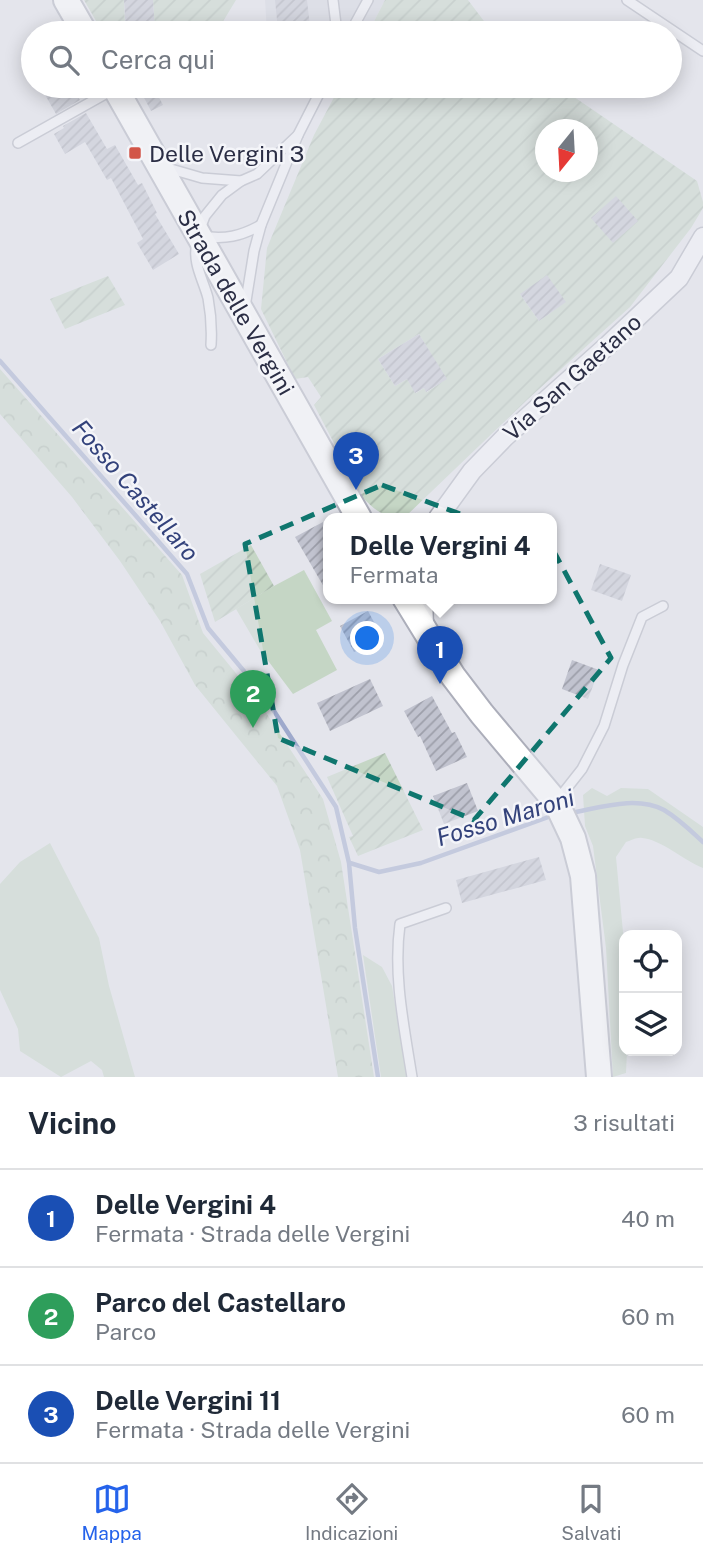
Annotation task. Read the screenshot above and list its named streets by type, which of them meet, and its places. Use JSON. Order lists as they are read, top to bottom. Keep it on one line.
{"streets":{"main road":["Strada delle Vergini"],"street":["Via San Gaetano"]},"water":["Fosso Castellaro","Fosso Maroni"],"places":{"transit":["Delle Vergini 3"]},"north":"bottom","page":{"search":"Cerca qui","pins":["3","1","2"],"popup":["Delle Vergini 4","Fermata"],"heading":["Vicino","3 risultati"],"list":[{"mark":"1","name":"Delle Vergini 4","note":"Fermata · Strada delle Vergini","value":"40 m"},{"mark":"2","name":"Parco del Castellaro","note":"Parco","value":"60 m"},{"mark":"3","name":"Delle Vergini 11","note":"Fermata · Strada delle Vergini","value":"60 m"}],"nav":["Mappa","Indicazioni","Salvati"]}}
